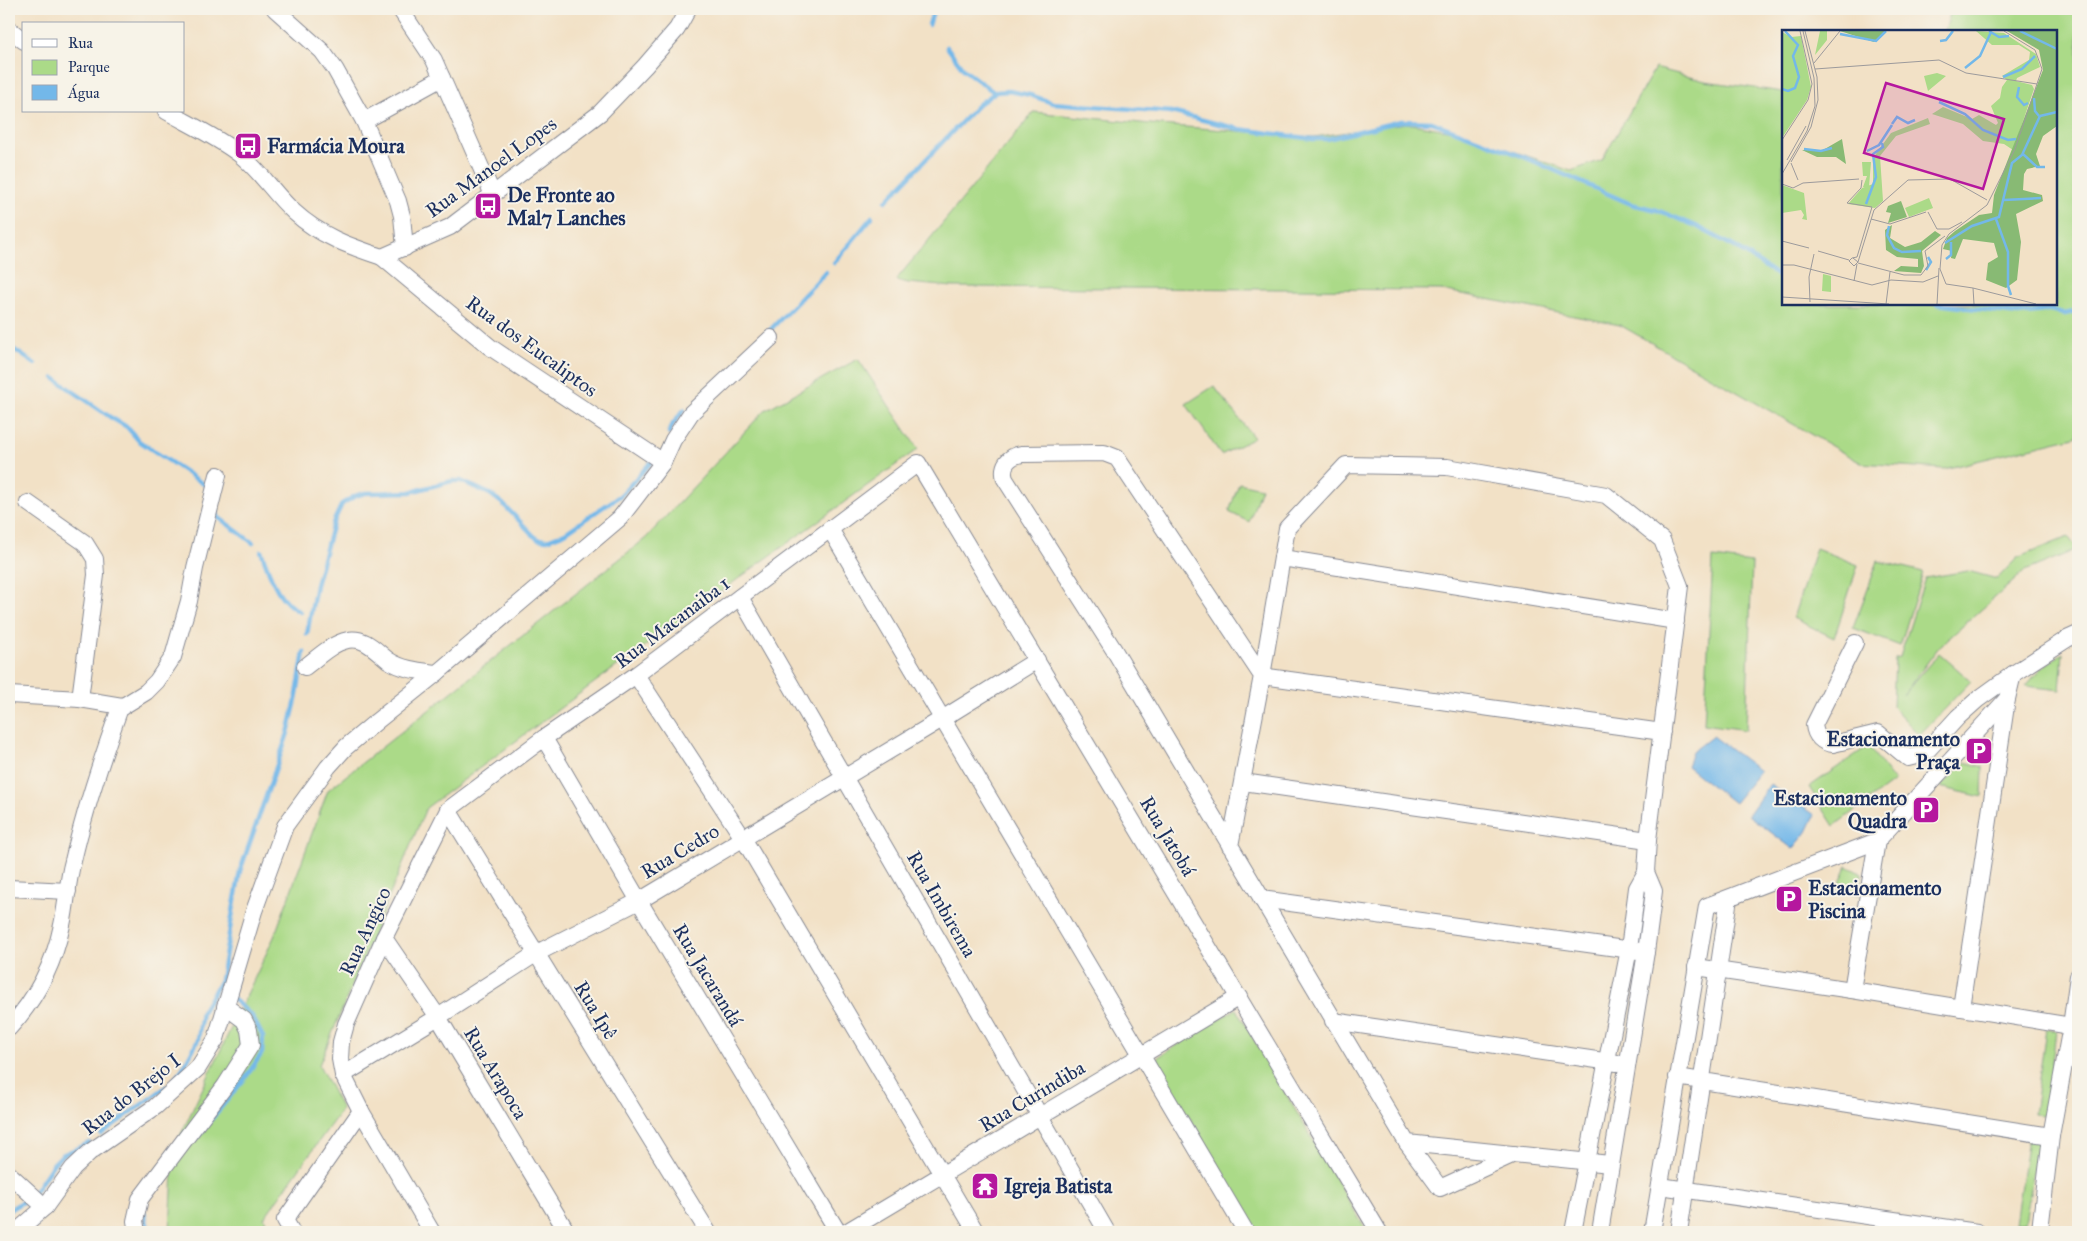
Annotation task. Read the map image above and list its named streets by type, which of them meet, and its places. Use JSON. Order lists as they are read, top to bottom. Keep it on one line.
{"streets":{"street":["Rua Manoel Lopes","Rua dos Eucaliptos","Rua Macanaiba 1","Rua Jatobá","Rua Cedro","Rua Imbirema","Rua Angico","Rua Jacarandá","Rua Ipê","Rua Arapoca","Rua do Brejo I","Rua Curindiba"]},"crossings":[["Rua Manoel Lopes","Rua dos Eucaliptos"],["Rua dos Eucaliptos","Rua do Brejo I"],["Rua Macanaiba 1","Rua Jatobá"],["Rua Macanaiba 1","Rua Imbirema"],["Rua Macanaiba 1","Rua Angico"],["Rua Macanaiba 1","Rua Jacarandá"],["Rua Macanaiba 1","Rua Ipê"],["Rua Jatobá","Rua Cedro"],["Rua Jatobá","Rua Curindiba"],["Rua Cedro","Rua Imbirema"],["Rua Cedro","Rua Angico"],["Rua Cedro","Rua Jacarandá"],["Rua Cedro","Rua Ipê"],["Rua Cedro","Rua Arapoca"],["Rua Imbirema","Rua Curindiba"],["Rua Angico","Rua Ipê"],["Rua Angico","Rua Arapoca"]],"places":{"bus stop":["Farmácia Moura","De Fronte ao Mal7 Lanches"],"parking":["Estacionamento Praça","Estacionamento Quadra","Estacionamento Piscina"],"temple":["Igreja Batista"]},"legend":["Rua","Parque","Água"]}
